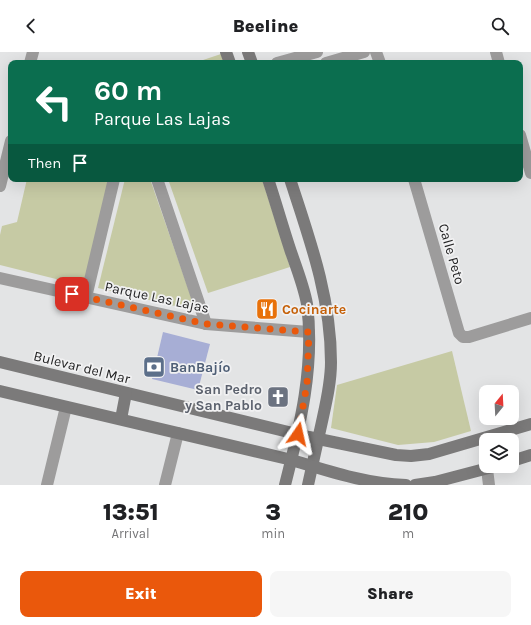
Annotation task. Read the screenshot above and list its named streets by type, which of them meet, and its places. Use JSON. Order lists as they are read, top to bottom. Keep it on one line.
{"streets":{"street":["Calle Peto","Parque Las Lajas","Bulevar del Mar"]},"places":{"restaurant":["Cocinarte"],"bank":["BanBajío"],"church":["San Pedro y San Pablo"]},"north":"top","page":{"header":"Beeline","turn":["60 m","Parque Las Lajas"],"then":"Then","eta":["13:51","Arrival","3","min","210","m"],"buttons":["Exit","Share"]}}
